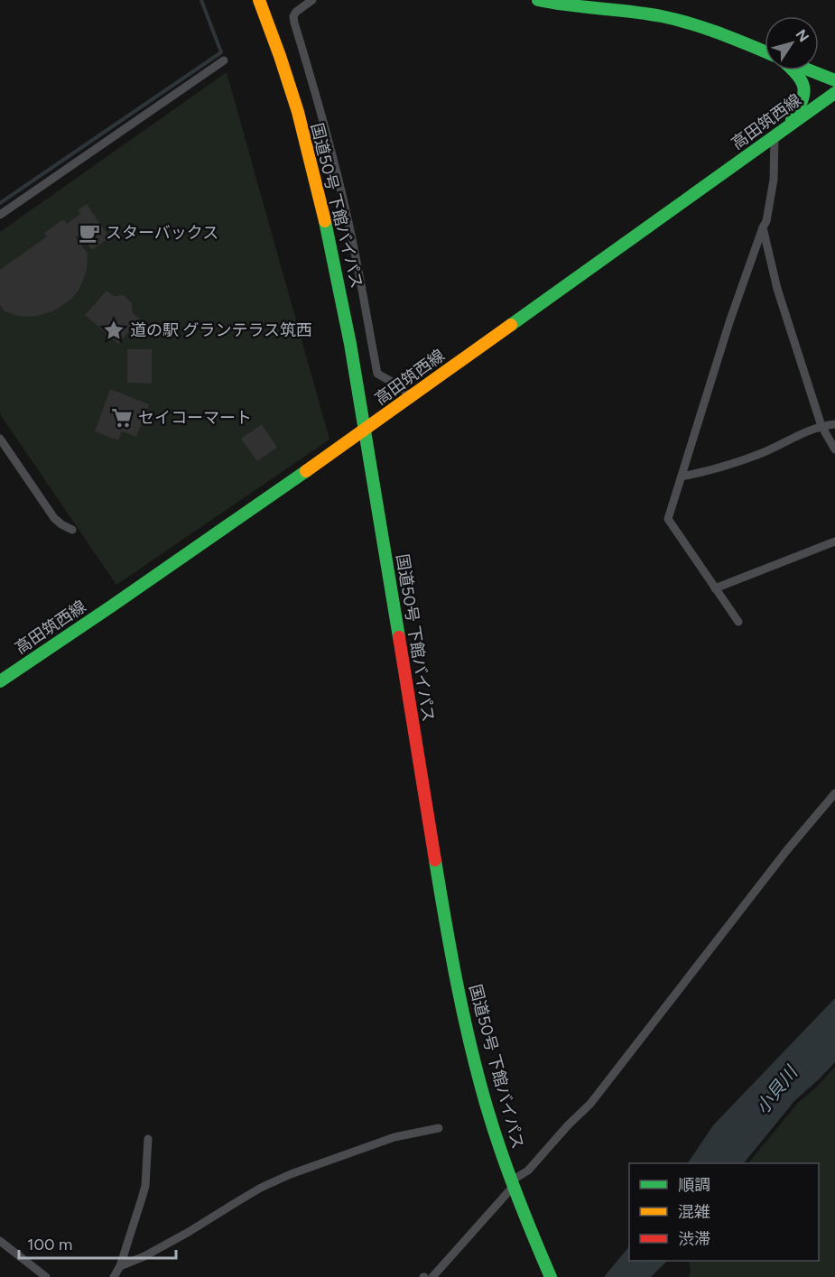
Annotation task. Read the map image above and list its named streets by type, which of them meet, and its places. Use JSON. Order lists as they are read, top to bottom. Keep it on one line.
{"streets":{"main road":["高田筑西線","国道50号 下館バイパス"]},"crossings":[["高田筑西線","国道50号 下館バイパス"]],"water":["小貝川"],"places":{"cafe":["スターバックス"],"place":["道の駅 グランテラス筑西"],"supermarket":["セイコーマート"]},"legend":["順調","混雑","渋滞"],"scale_bar":"100 m","north":"top right"}
